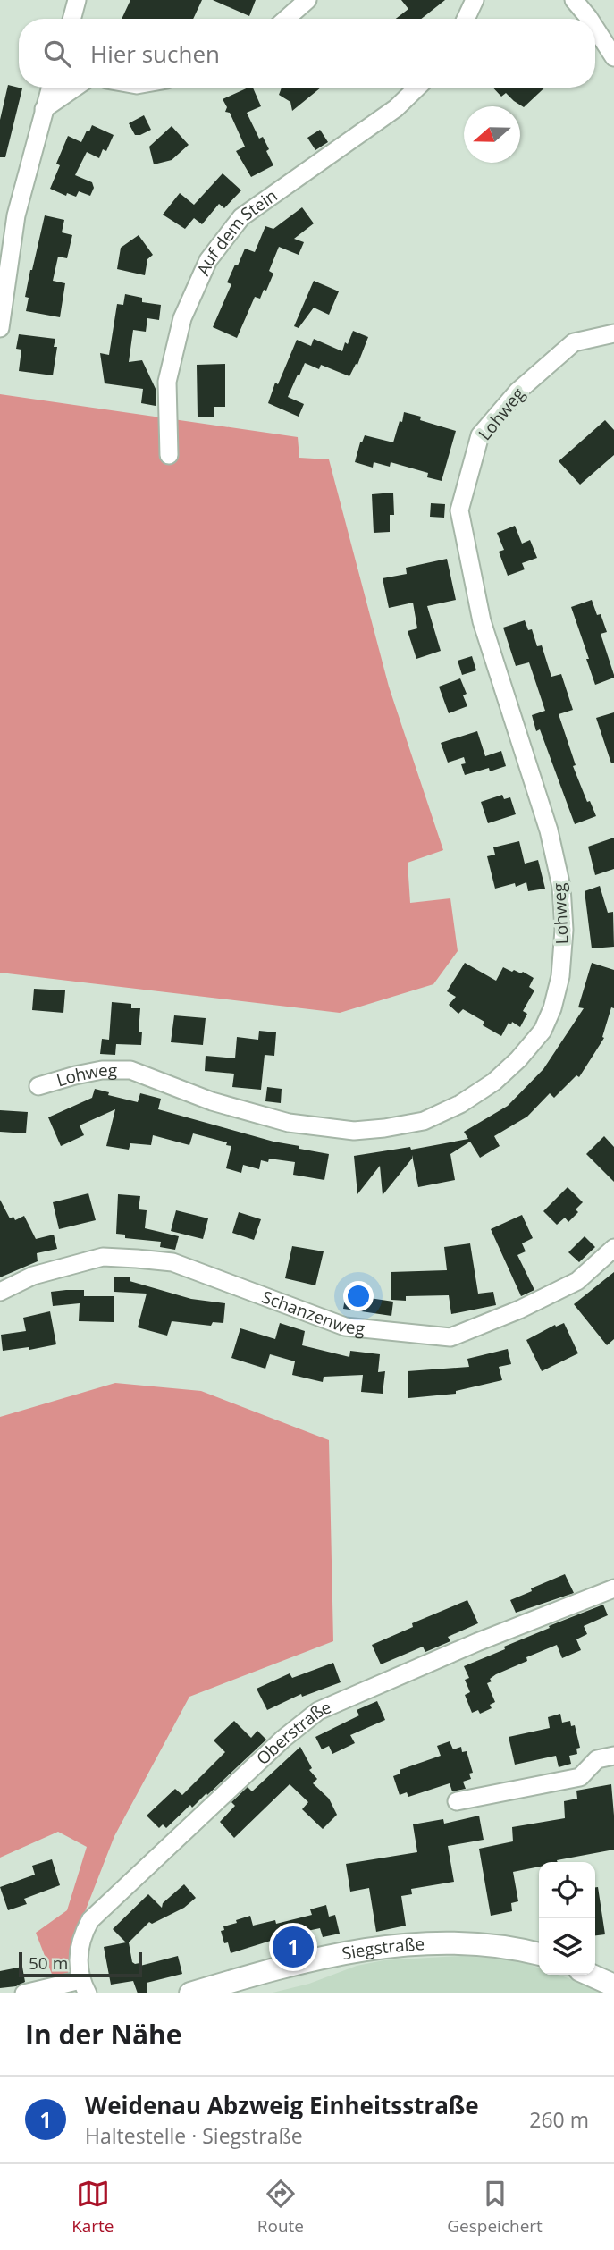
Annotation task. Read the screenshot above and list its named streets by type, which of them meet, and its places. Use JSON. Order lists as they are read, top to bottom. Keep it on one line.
{"streets":{"street":["Auf dem Stein","Lohweg","Schanzenweg","Oberstraße","Siegstraße"]},"scale_bar":"50 m","north":"left","page":{"search":"Hier suchen","pins":"1","scale":"50 m","heading":"In der Nähe","list":[{"mark":"1","name":"Weidenau Abzweig Einheitsstraße","note":"Haltestelle · Siegstraße","value":"260 m"}],"nav":["Karte","Route","Gespeichert"]}}
